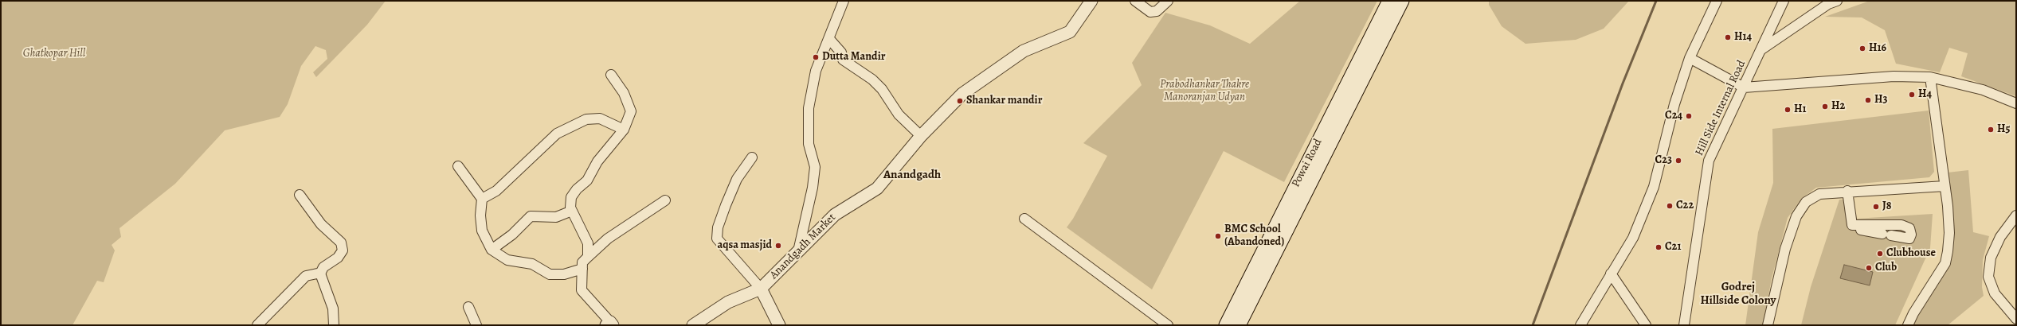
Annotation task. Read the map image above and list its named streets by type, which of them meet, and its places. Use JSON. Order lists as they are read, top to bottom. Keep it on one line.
{"streets":{"main road":["Powai Road"],"street":["Hill Side Internal Road","Anandgadh Market"]},"districts":["Anandgadh","Godrej Hillside Colony"],"parks":["Ghatkopar Hill","Prabodhankar Thakre Manoranjan Udyan"],"places":["H14","H16","Dutta Mandir","H4","H3","Shankar mandir","H2","H1","C24","H5","C23","C22","J8","BMC School (Abandoned)","aqsa masjid","C21","Clubhouse","Club"]}
